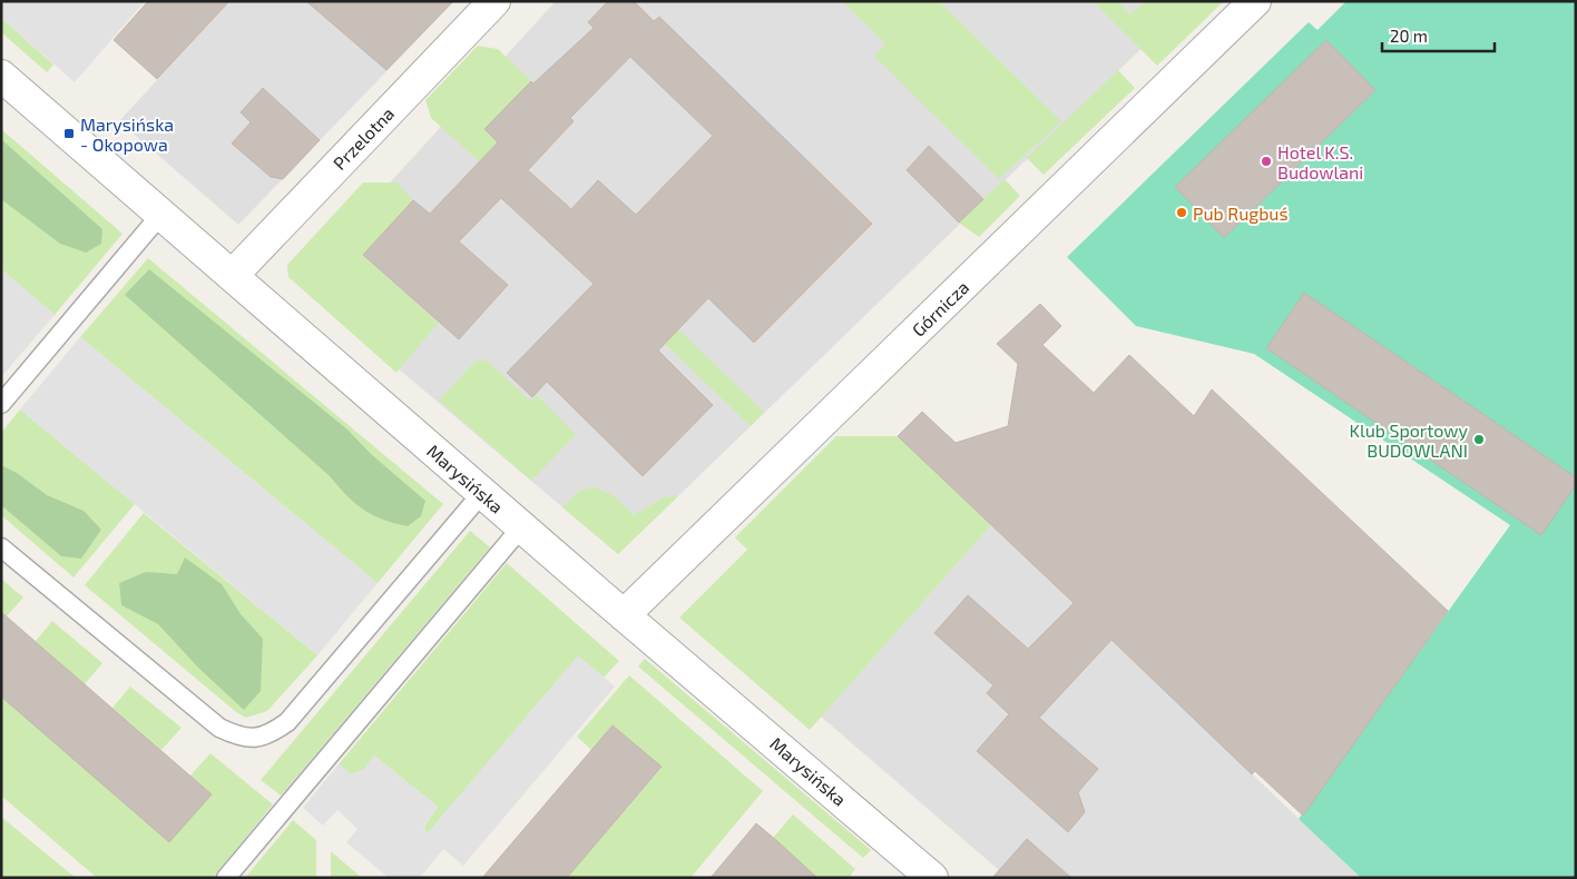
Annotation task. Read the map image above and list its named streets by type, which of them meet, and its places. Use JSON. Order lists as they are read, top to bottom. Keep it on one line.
{"streets":{"street":["Przelotna","Górnicza","Marysińska"]},"crossings":[["Przelotna","Marysińska"],["Górnicza","Marysińska"]],"places":{"transit":["Marysińska - Okopowa"],"other":["Hotel K.S. Budowlani","Pub Rugbuś","Klub Sportowy BUDOWLANI"]},"scale_bar":"20 m"}
